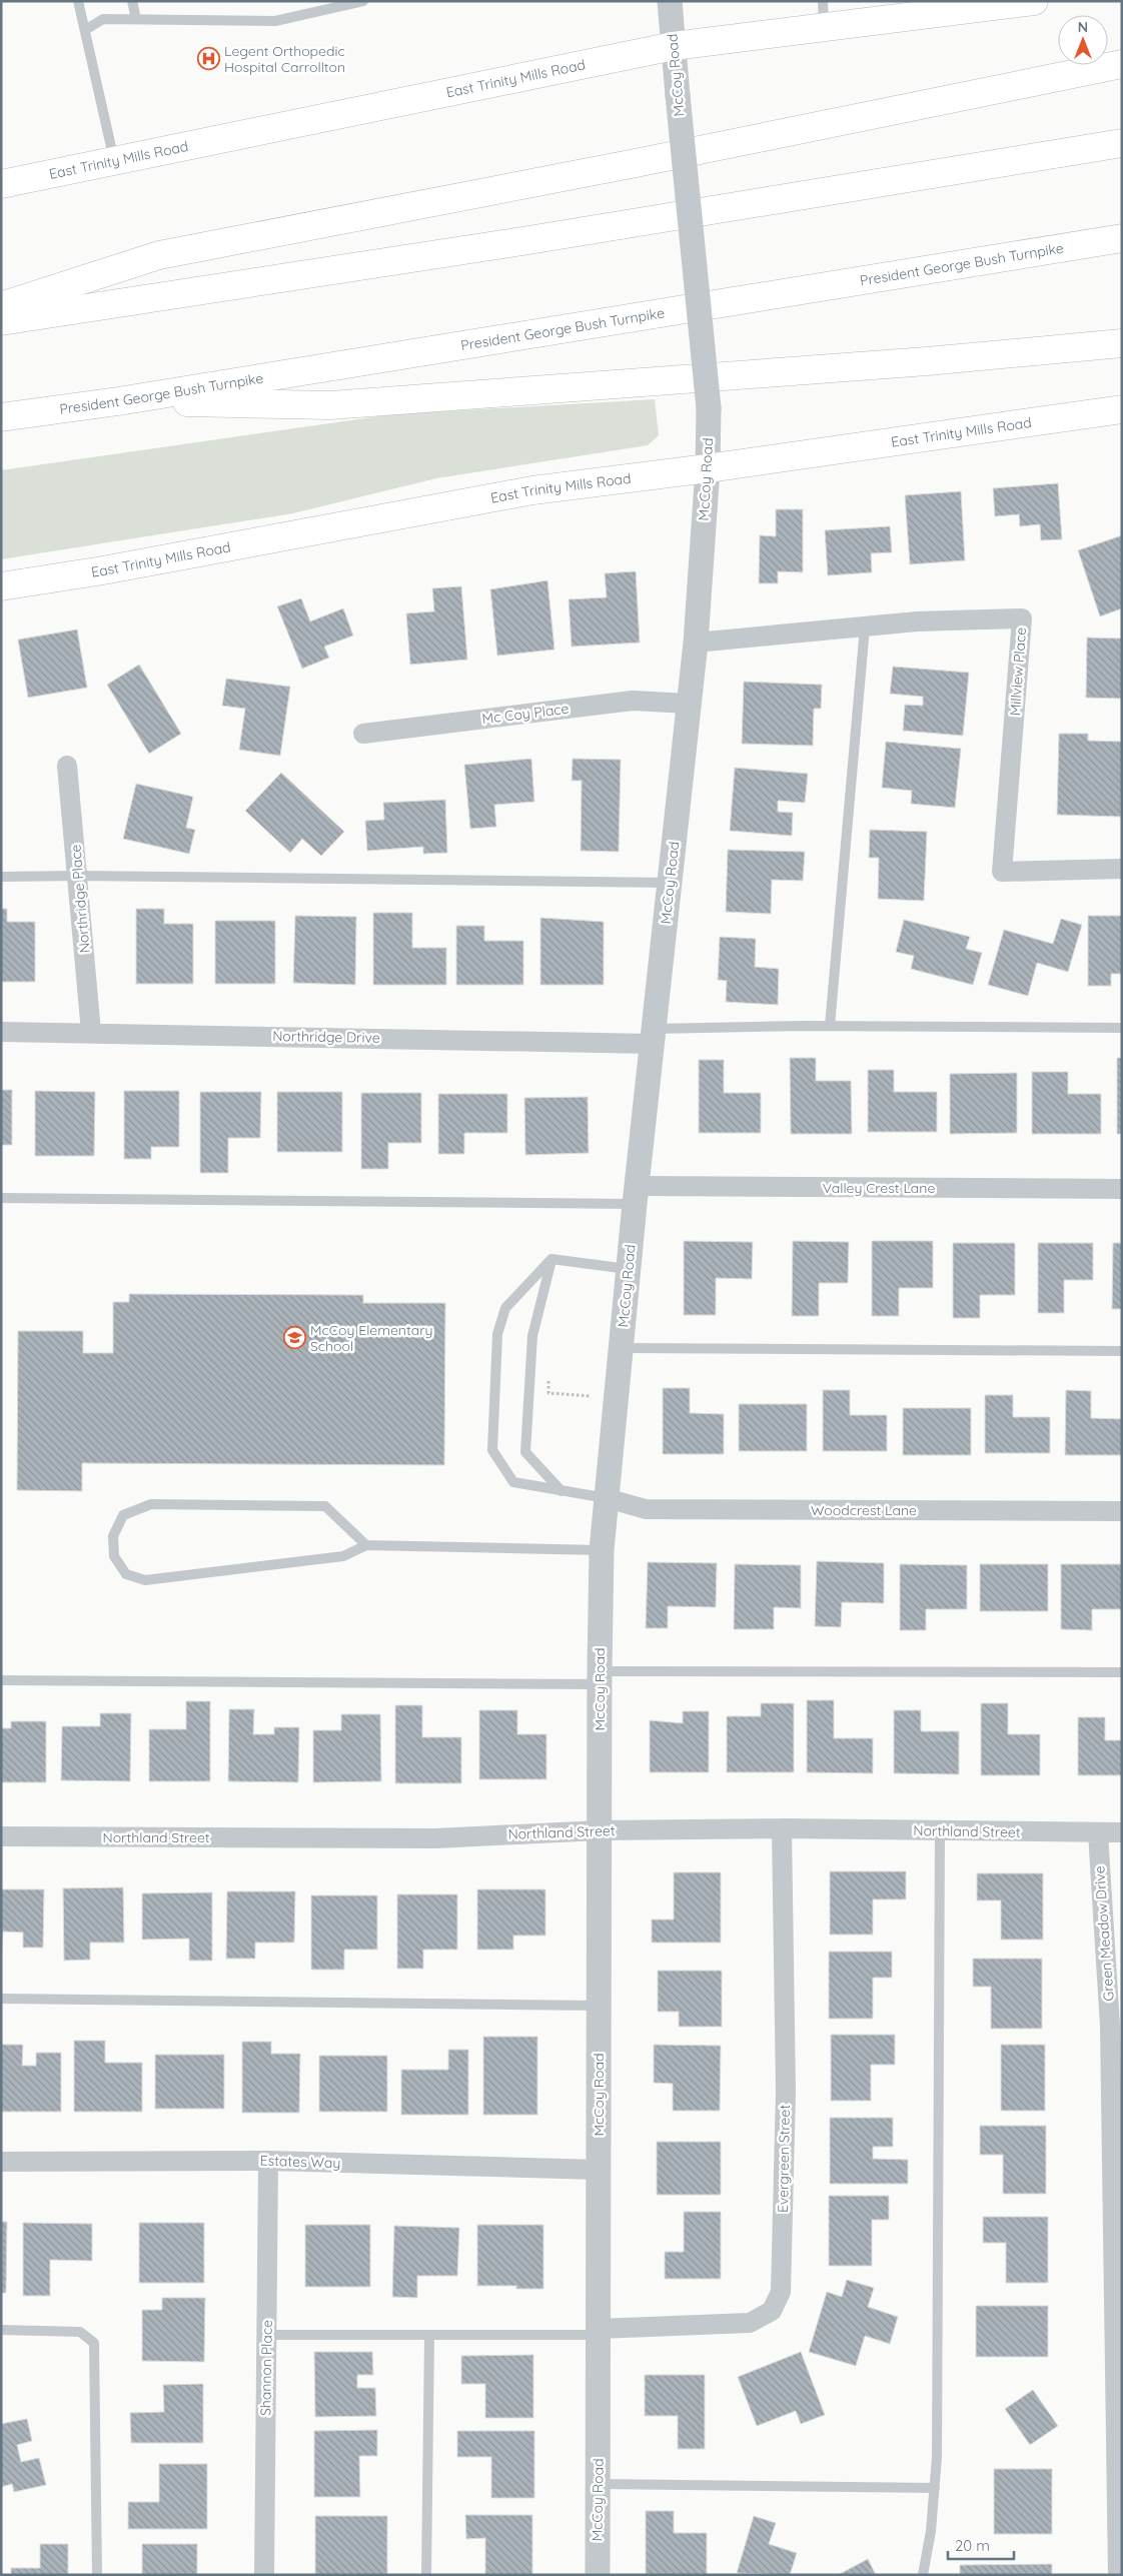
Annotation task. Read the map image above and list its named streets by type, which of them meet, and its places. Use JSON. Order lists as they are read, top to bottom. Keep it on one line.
{"streets":{"main road":["East Trinity Mills Road","President George Bush Turnpike"],"street":["McCoy Road","Millview Place","Mc Coy Place","Northridge Place","Northridge Drive","Valley Crest Lane","Woodcrest Lane","Northland Street","Green Meadow Drive","Evergreen Street","Estates Way","Shannon Place"]},"crossings":[["McCoy Road","East Trinity Mills Road"],["McCoy Road","Millview Place"],["McCoy Road","Mc Coy Place"],["McCoy Road","Northridge Drive"],["McCoy Road","Valley Crest Lane"],["McCoy Road","Woodcrest Lane"],["McCoy Road","Northland Street"],["McCoy Road","Evergreen Street"],["McCoy Road","Estates Way"],["Northridge Place","Northridge Drive"],["Northland Street","Green Meadow Drive"],["Northland Street","Evergreen Street"],["Estates Way","Shannon Place"]],"places":{"hospital":["Legent Orthopedic Hospital Carrollton"],"school or university":["McCoy Elementary School"]},"scale_bar":"20 m","north":"top"}
